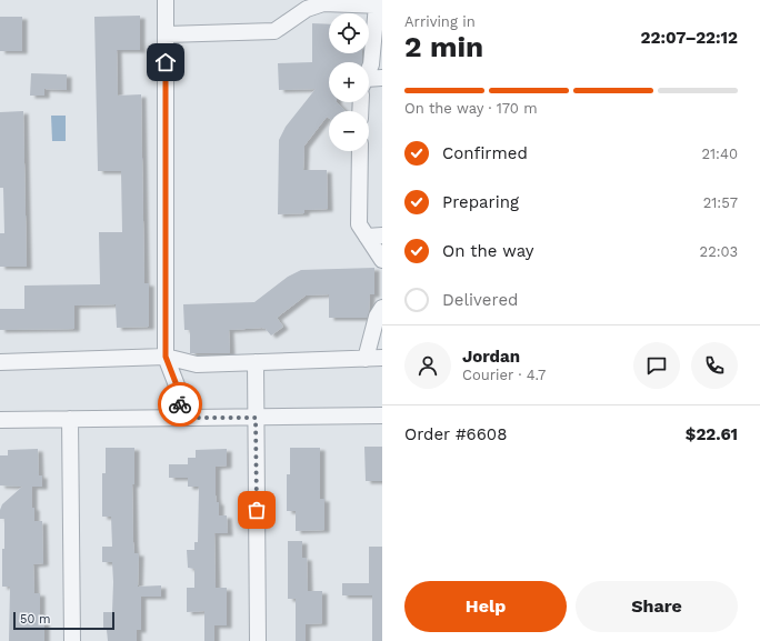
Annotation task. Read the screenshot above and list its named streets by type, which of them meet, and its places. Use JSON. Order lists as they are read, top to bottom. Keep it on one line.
{"scale_bar":"50 m","page":{"heading":["2 min","Arriving in","22:07–22:12"],"panel":["Jordan","Courier · 4.7","Order #6608","$22.61"],"map_buttons":["+","−"],"bar":"On the way · 170 m","list":[["Confirmed","21:40"],["Preparing","21:57"],["On the way","22:03"],"Delivered"],"buttons":["Help","Share"],"scale":"50 m"}}
